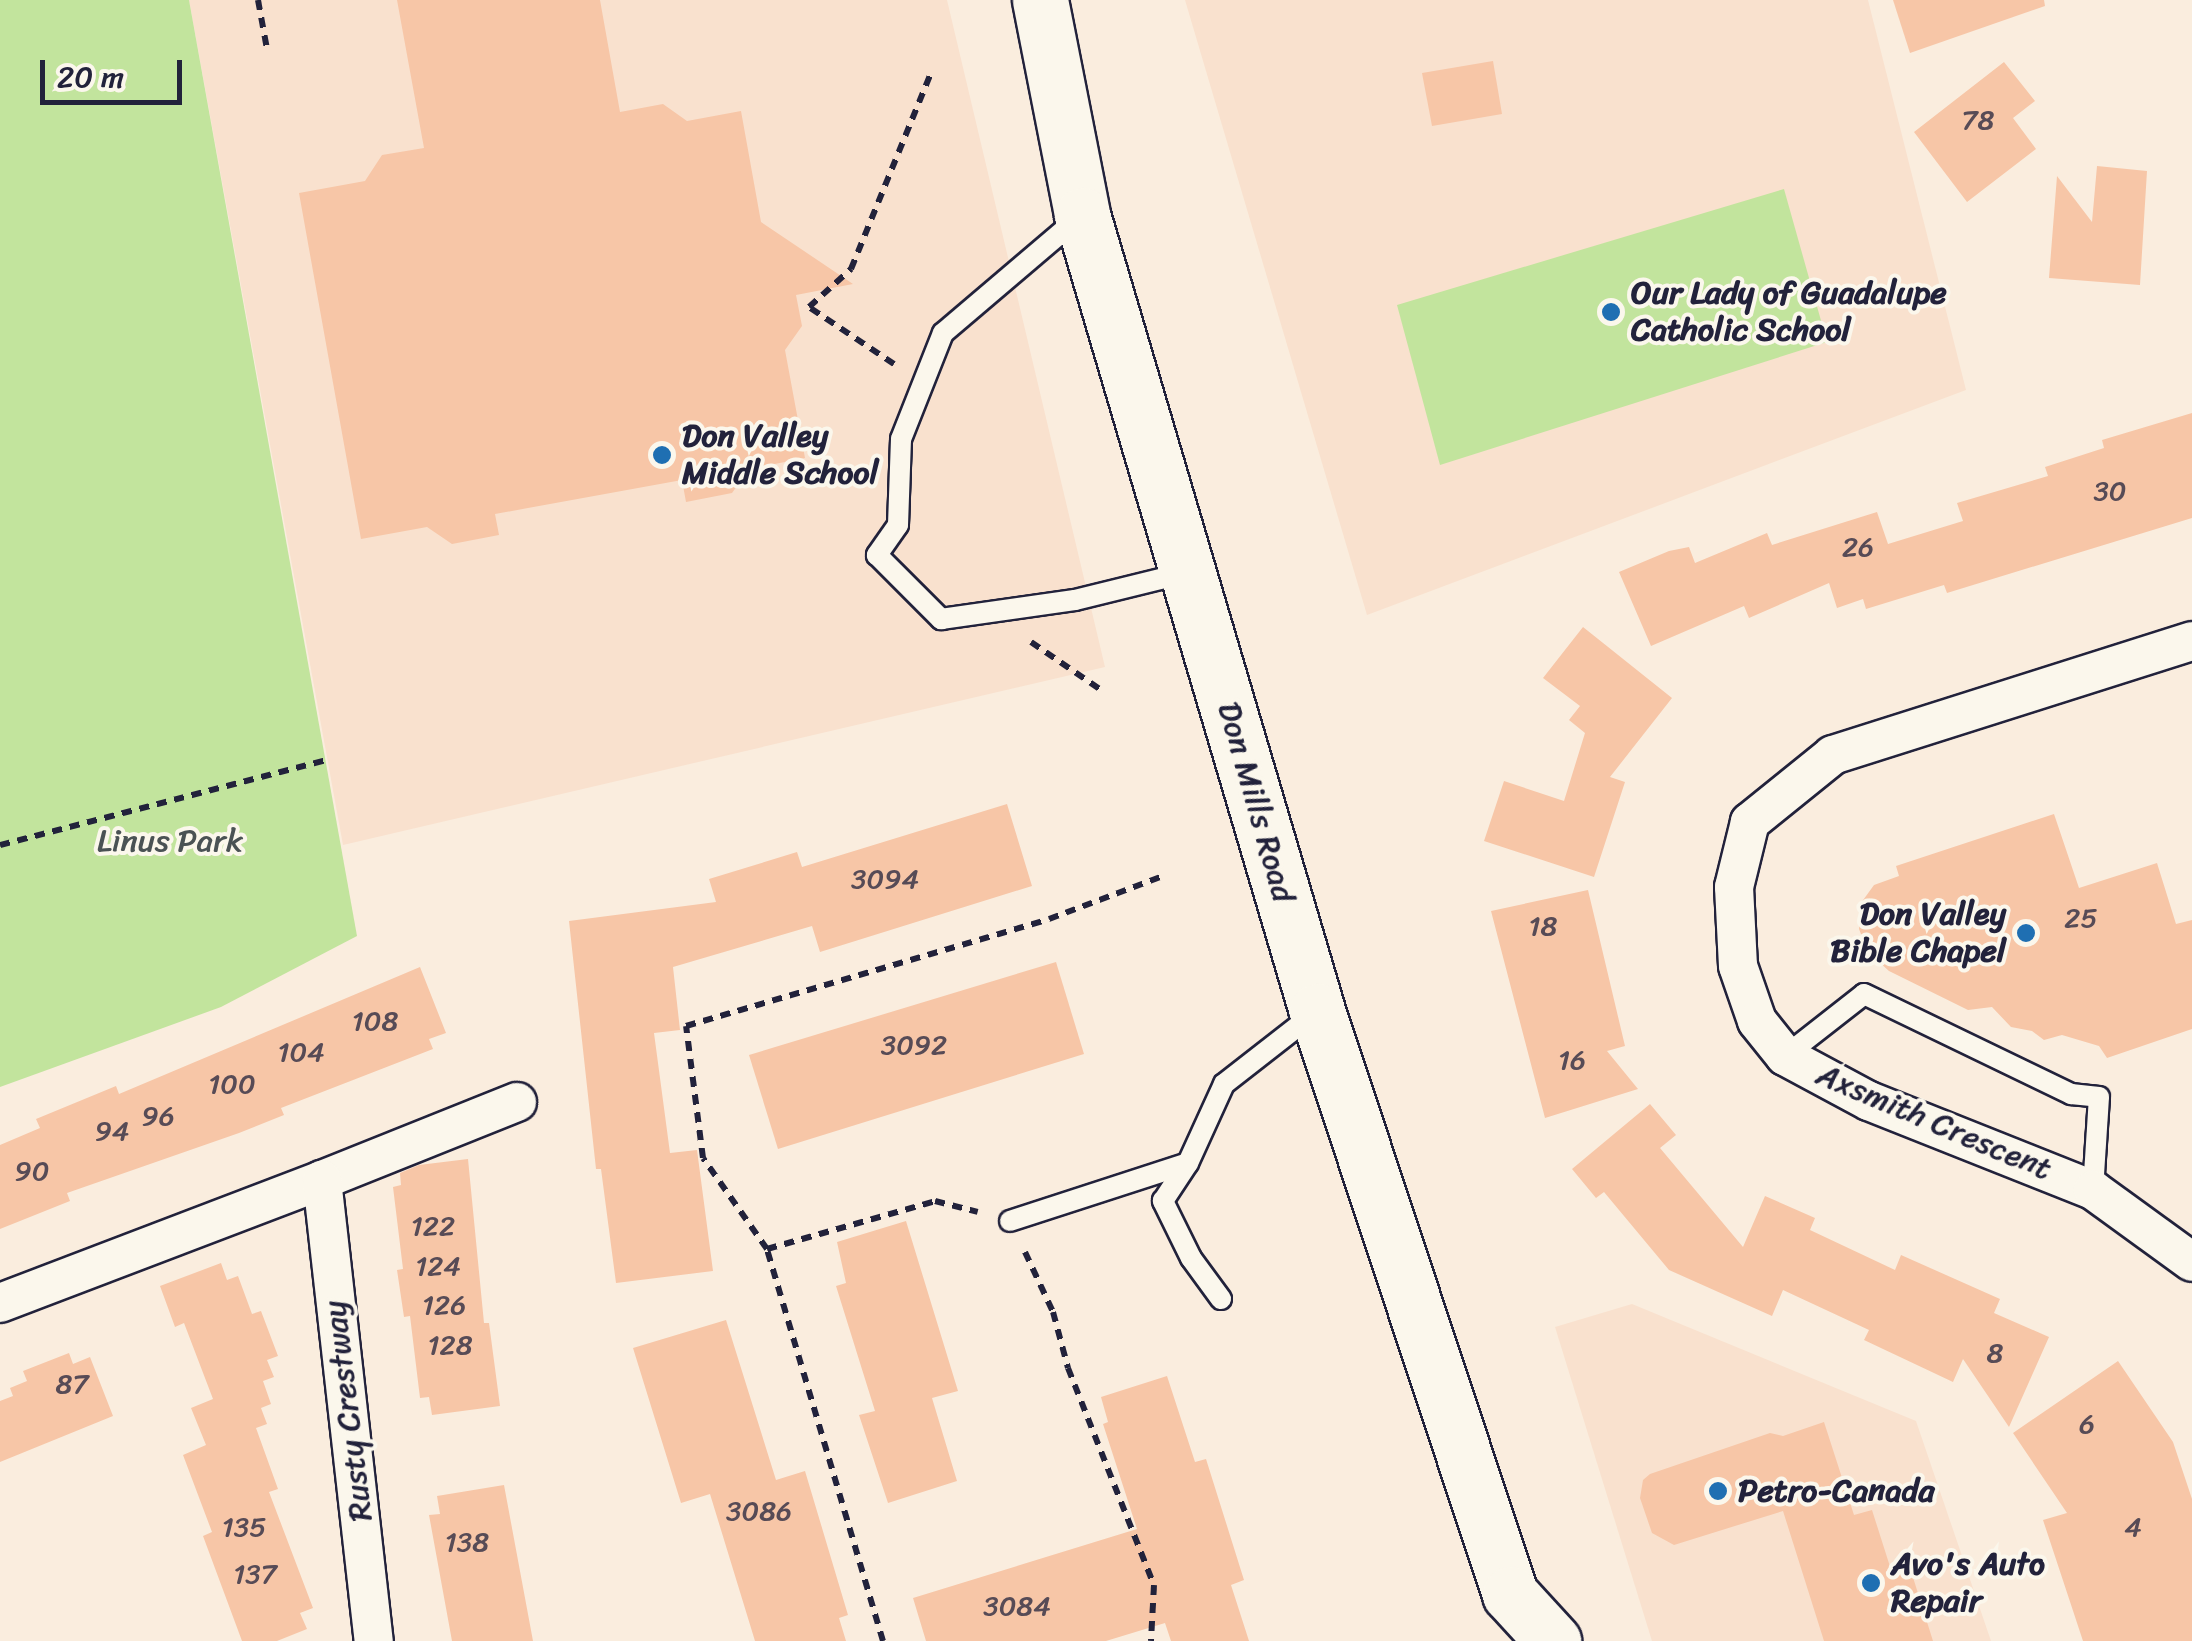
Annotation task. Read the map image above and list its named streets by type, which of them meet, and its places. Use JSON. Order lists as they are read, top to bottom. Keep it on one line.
{"streets":{"main road":["Don Mills Road"],"street":["Axsmith Crescent","Rusty Crestway"]},"parks":["Linus Park"],"places":["Our Lady of Guadalupe Catholic School","Don Valley Middle School","Don Valley Bible Chapel","Petro-Canada","Avo's Auto Repair"],"house_numbers":["78","30","26","3094","25","18","108","3092","104","16","100","96","94","90","122","124","126","128","8","87","6","3086","135","4","138","137","3084"],"scale_bar":"20 m"}
